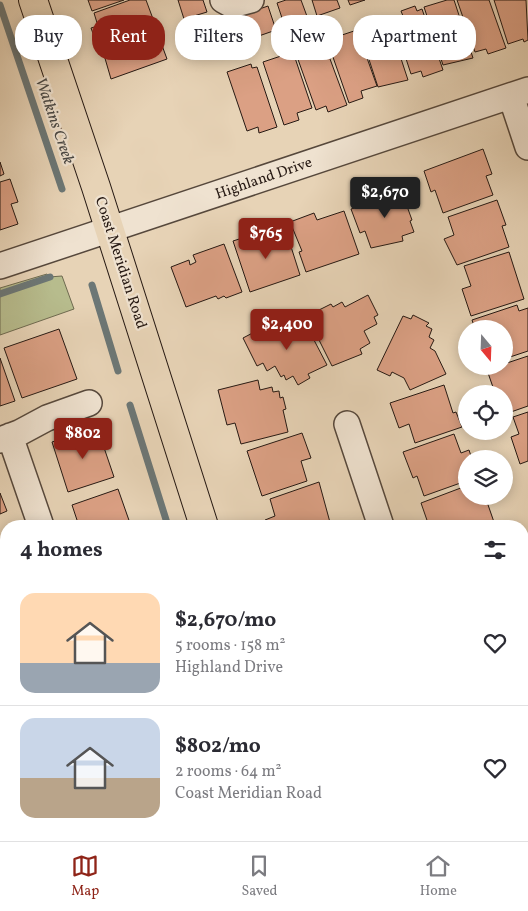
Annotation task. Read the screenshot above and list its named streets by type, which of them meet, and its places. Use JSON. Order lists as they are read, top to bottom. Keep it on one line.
{"streets":{"main road":["Coast Meridian Road"],"street":["Highland Drive"]},"crossings":[["Highland Drive","Coast Meridian Road"]],"water":["Watkins Creek"],"north":"bottom","page":{"chip":["Buy","Rent","Filters","New","Apartment"],"price":["$2,670","$765","$2,400","$802"],"heading":"4 homes","list":[{"name":"$2,670/mo","note":"5 rooms · 158 m² · Highland Drive"},{"name":"$802/mo","note":"2 rooms · 64 m² · Coast Meridian Road"}],"tabs":["Map","Saved","Home"]}}
